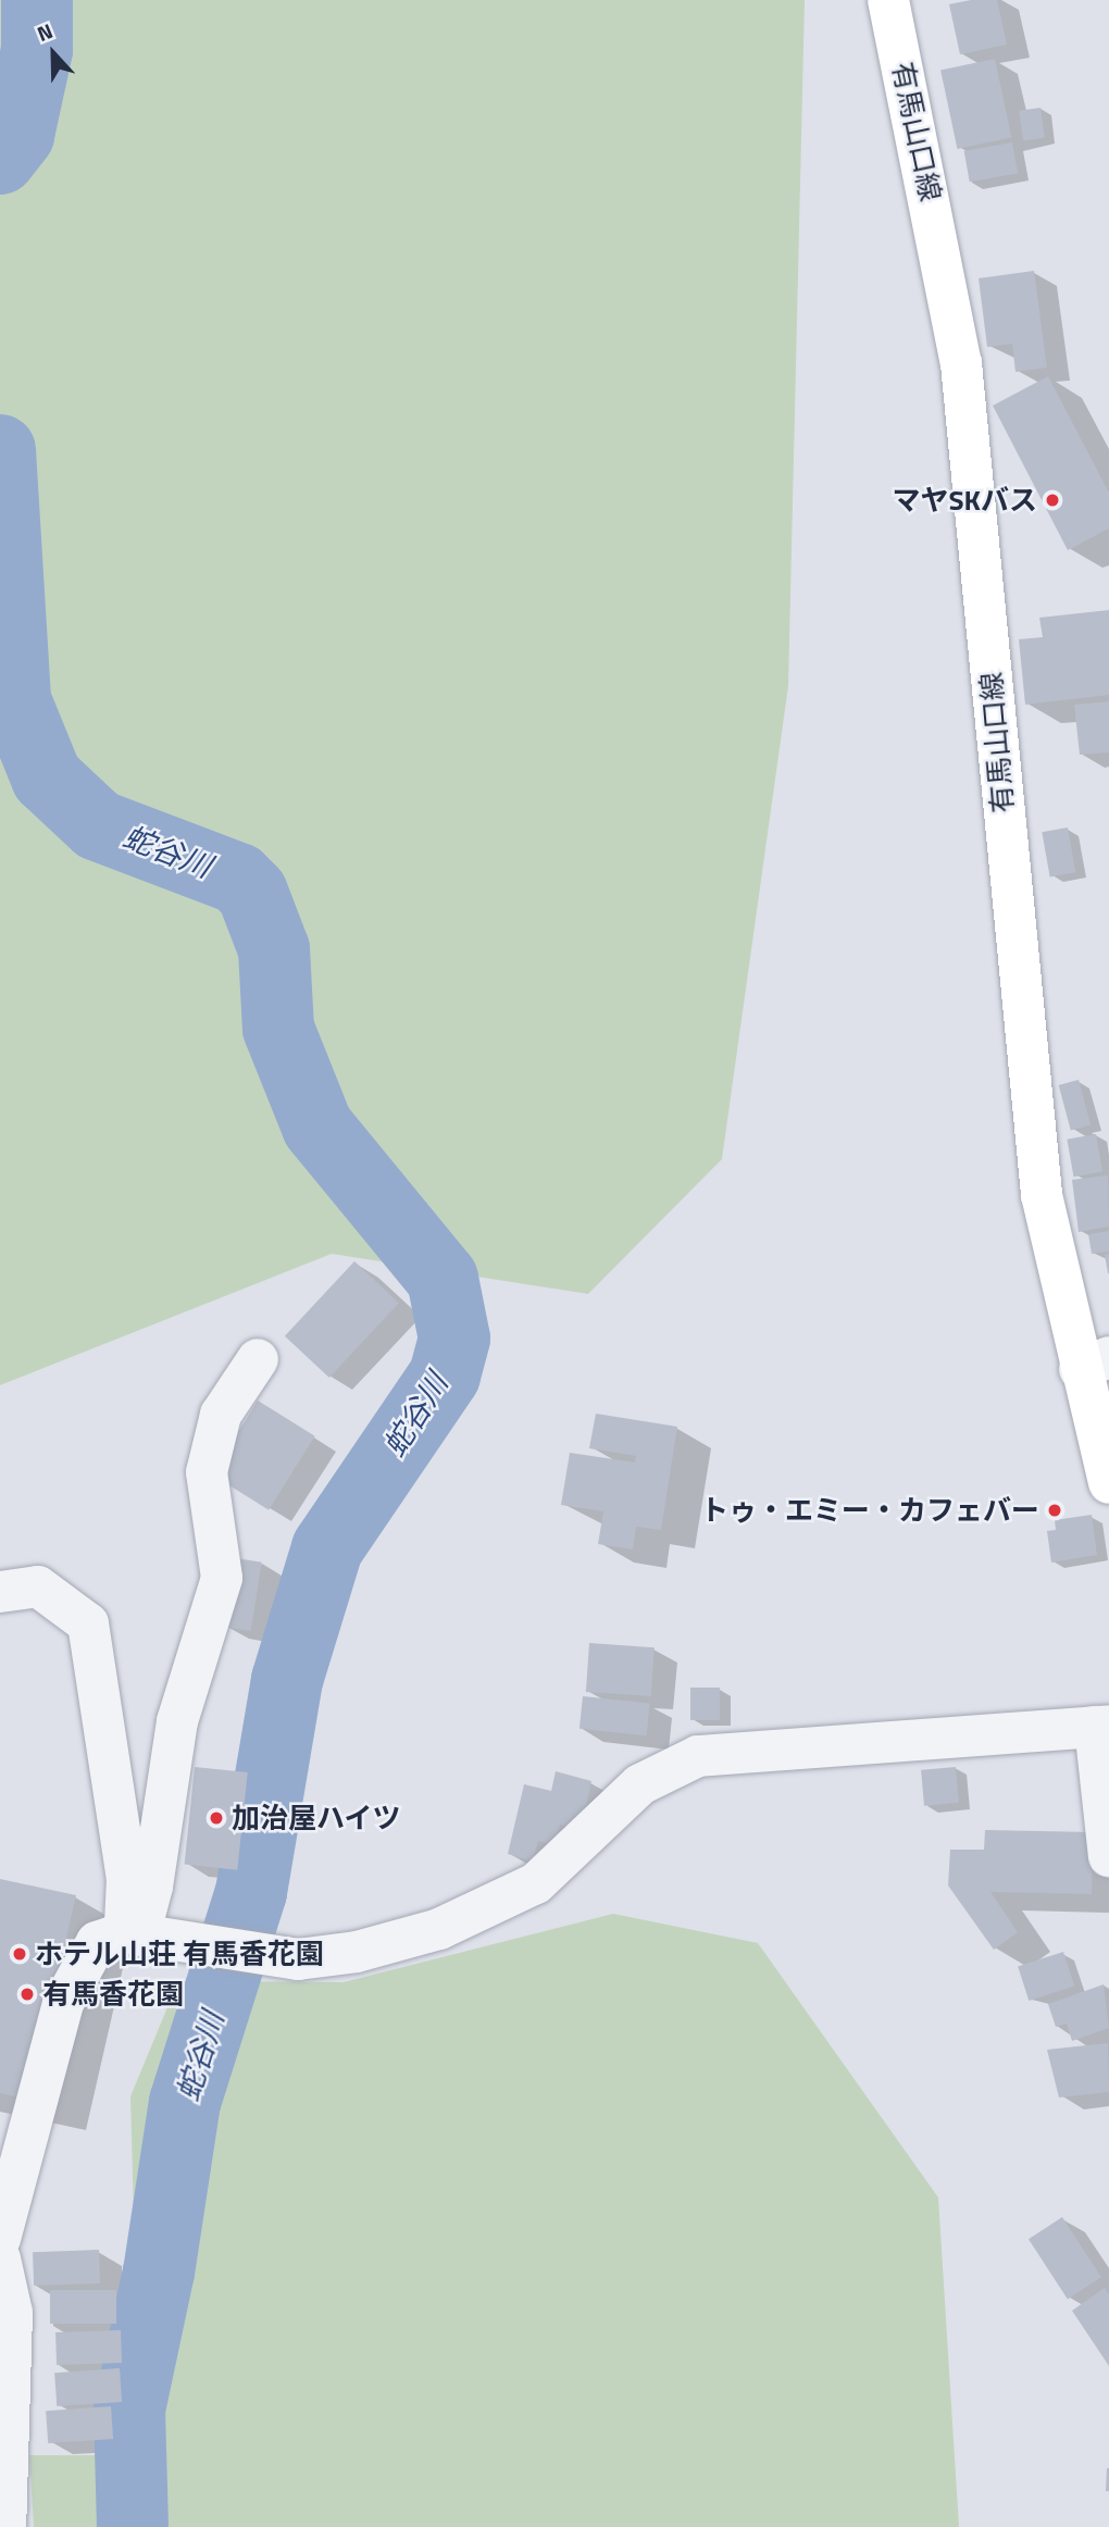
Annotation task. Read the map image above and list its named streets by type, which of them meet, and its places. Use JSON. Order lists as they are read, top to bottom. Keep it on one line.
{"streets":{"main road":["有馬山口線"]},"water":["蛇谷川"],"places":["マヤSKバス","トゥ・エミー・カフェバー","加治屋ハイツ","ホテル山荘 有馬香花園","有馬香花園"],"north":"top"}
